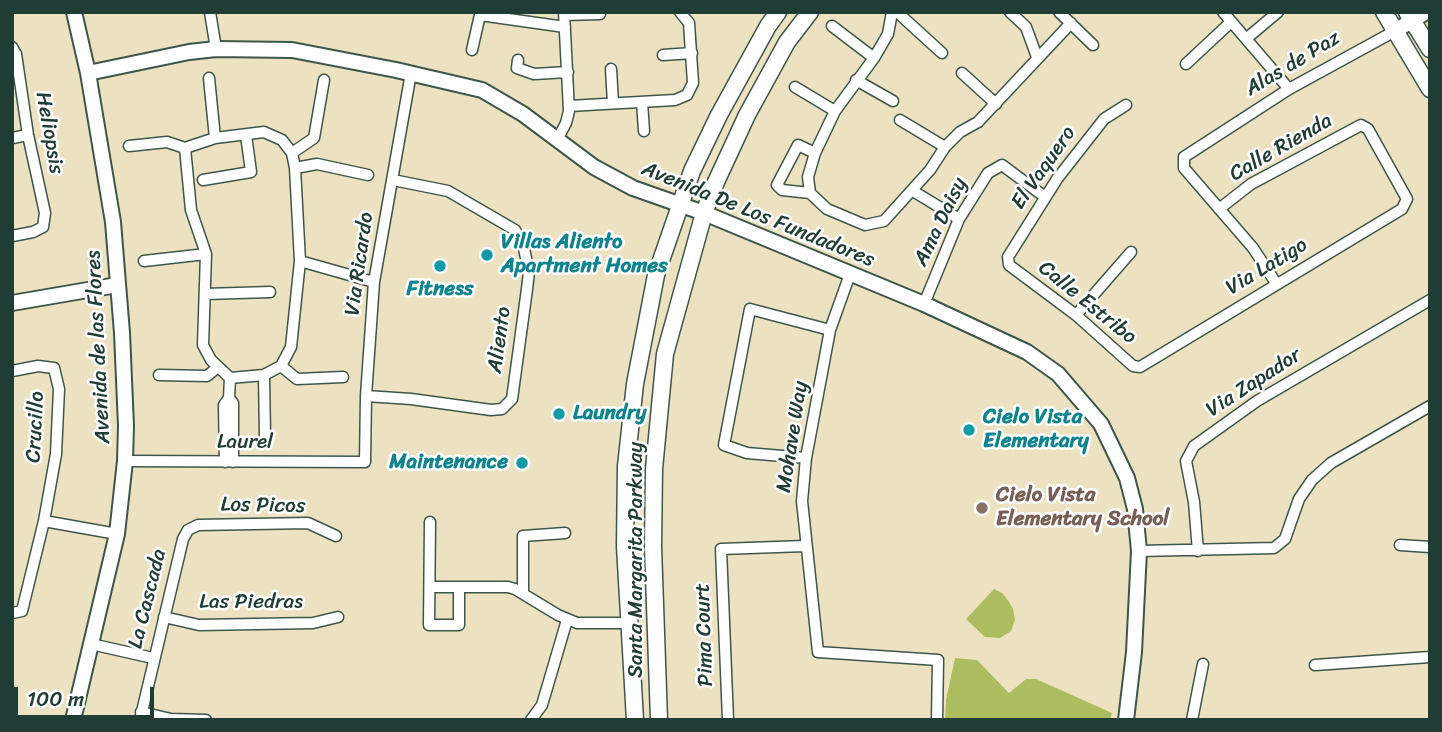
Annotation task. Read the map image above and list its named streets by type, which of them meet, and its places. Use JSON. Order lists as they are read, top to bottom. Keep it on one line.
{"streets":{"main road":["Santa Margarita Parkway"],"street":["Alas de Paz","Heliopsis","Calle Rienda","El Vaquero","Avenida De Los Fundadores","Ama Daisy","Via Ricardo","Via Latigo","Calle Estribo","Aliento","Avenida de las Flores","Via Zapador","Crucillo","Mohave Way","Laurel","Los Picos","La Cascada","Las Piedras","Pima Court"]},"crossings":[["Alas de Paz","Calle Rienda"],["Calle Rienda","Via Latigo"],["El Vaquero","Ama Daisy"],["El Vaquero","Calle Estribo"],["Avenida De Los Fundadores","Ama Daisy"],["Avenida De Los Fundadores","Via Ricardo"],["Avenida De Los Fundadores","Avenida de las Flores"],["Avenida De Los Fundadores","Mohave Way"],["Avenida De Los Fundadores","Santa Margarita Parkway"],["Via Ricardo","Aliento"],["Via Ricardo","Laurel"],["Via Latigo","Calle Estribo"],["Avenida de las Flores","Laurel"],["Mohave Way","Pima Court"],["Los Picos","La Cascada"],["La Cascada","Las Piedras"]],"places":["Villas Aliento Apartment Homes","Fitness","Laundry","Cielo Vista Elementary","Maintenance","Cielo Vista Elementary School"],"scale_bar":"100 m"}
